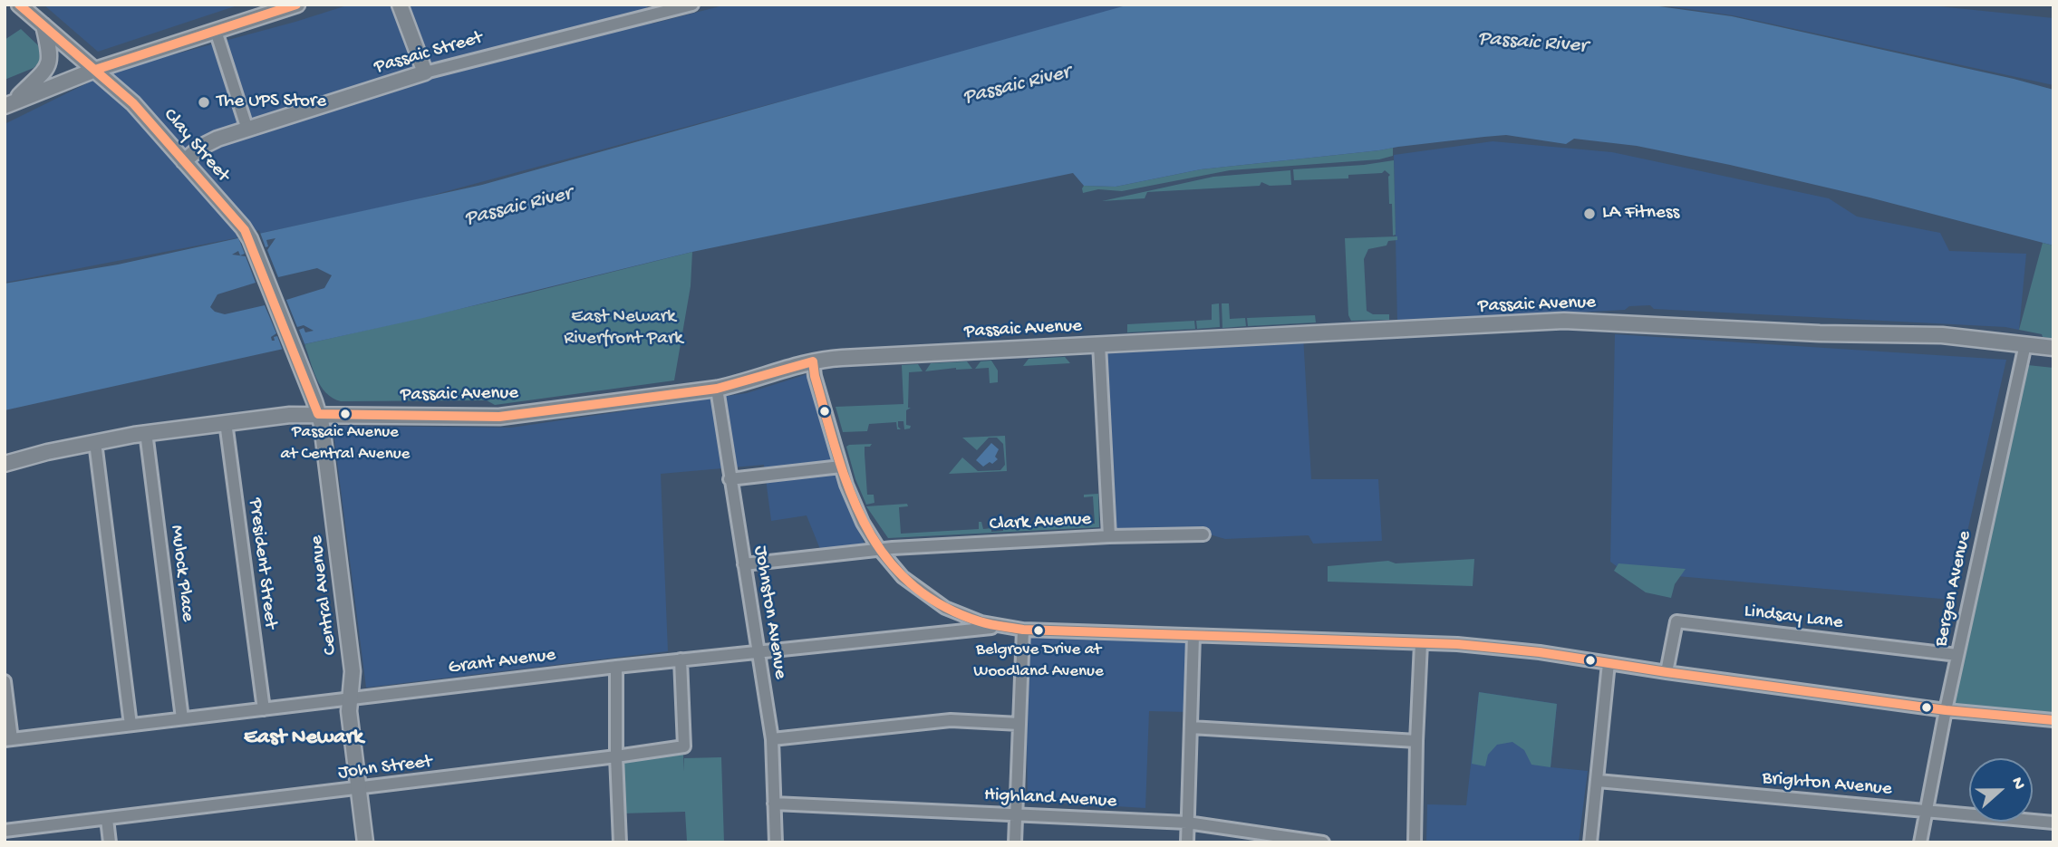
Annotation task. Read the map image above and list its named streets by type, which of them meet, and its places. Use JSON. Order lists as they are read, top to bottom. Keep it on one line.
{"streets":{"main road":["Passaic Street","Clay Street","Passaic Avenue","Central Avenue"],"street":["Clark Avenue","President Street","Mulock Place","Bergen Avenue","Johnston Avenue","Lindsay Lane","Grant Avenue","John Street","Brighton Avenue","Highland Avenue"]},"crossings":[["Passaic Street","Clay Street"],["Clay Street","Central Avenue"],["Passaic Avenue","President Street"],["Passaic Avenue","Mulock Place"],["Passaic Avenue","Bergen Avenue"],["Passaic Avenue","Central Avenue"],["Passaic Avenue","Johnston Avenue"],["Clark Avenue","Johnston Avenue"],["President Street","Grant Avenue"],["Mulock Place","Grant Avenue"],["Bergen Avenue","Lindsay Lane"],["Bergen Avenue","Brighton Avenue"],["Central Avenue","Grant Avenue"],["Central Avenue","John Street"],["Johnston Avenue","Grant Avenue"],["Johnston Avenue","Highland Avenue"],["Grant Avenue","John Street"]],"districts":["East Newark"],"water":["Passaic River"],"parks":["East Newark Riverfront Park"],"places":["The UPS Store","LA Fitness","Passaic Avenue at Central Avenue","Belgrove Drive at Woodland Avenue"],"north":"right"}
